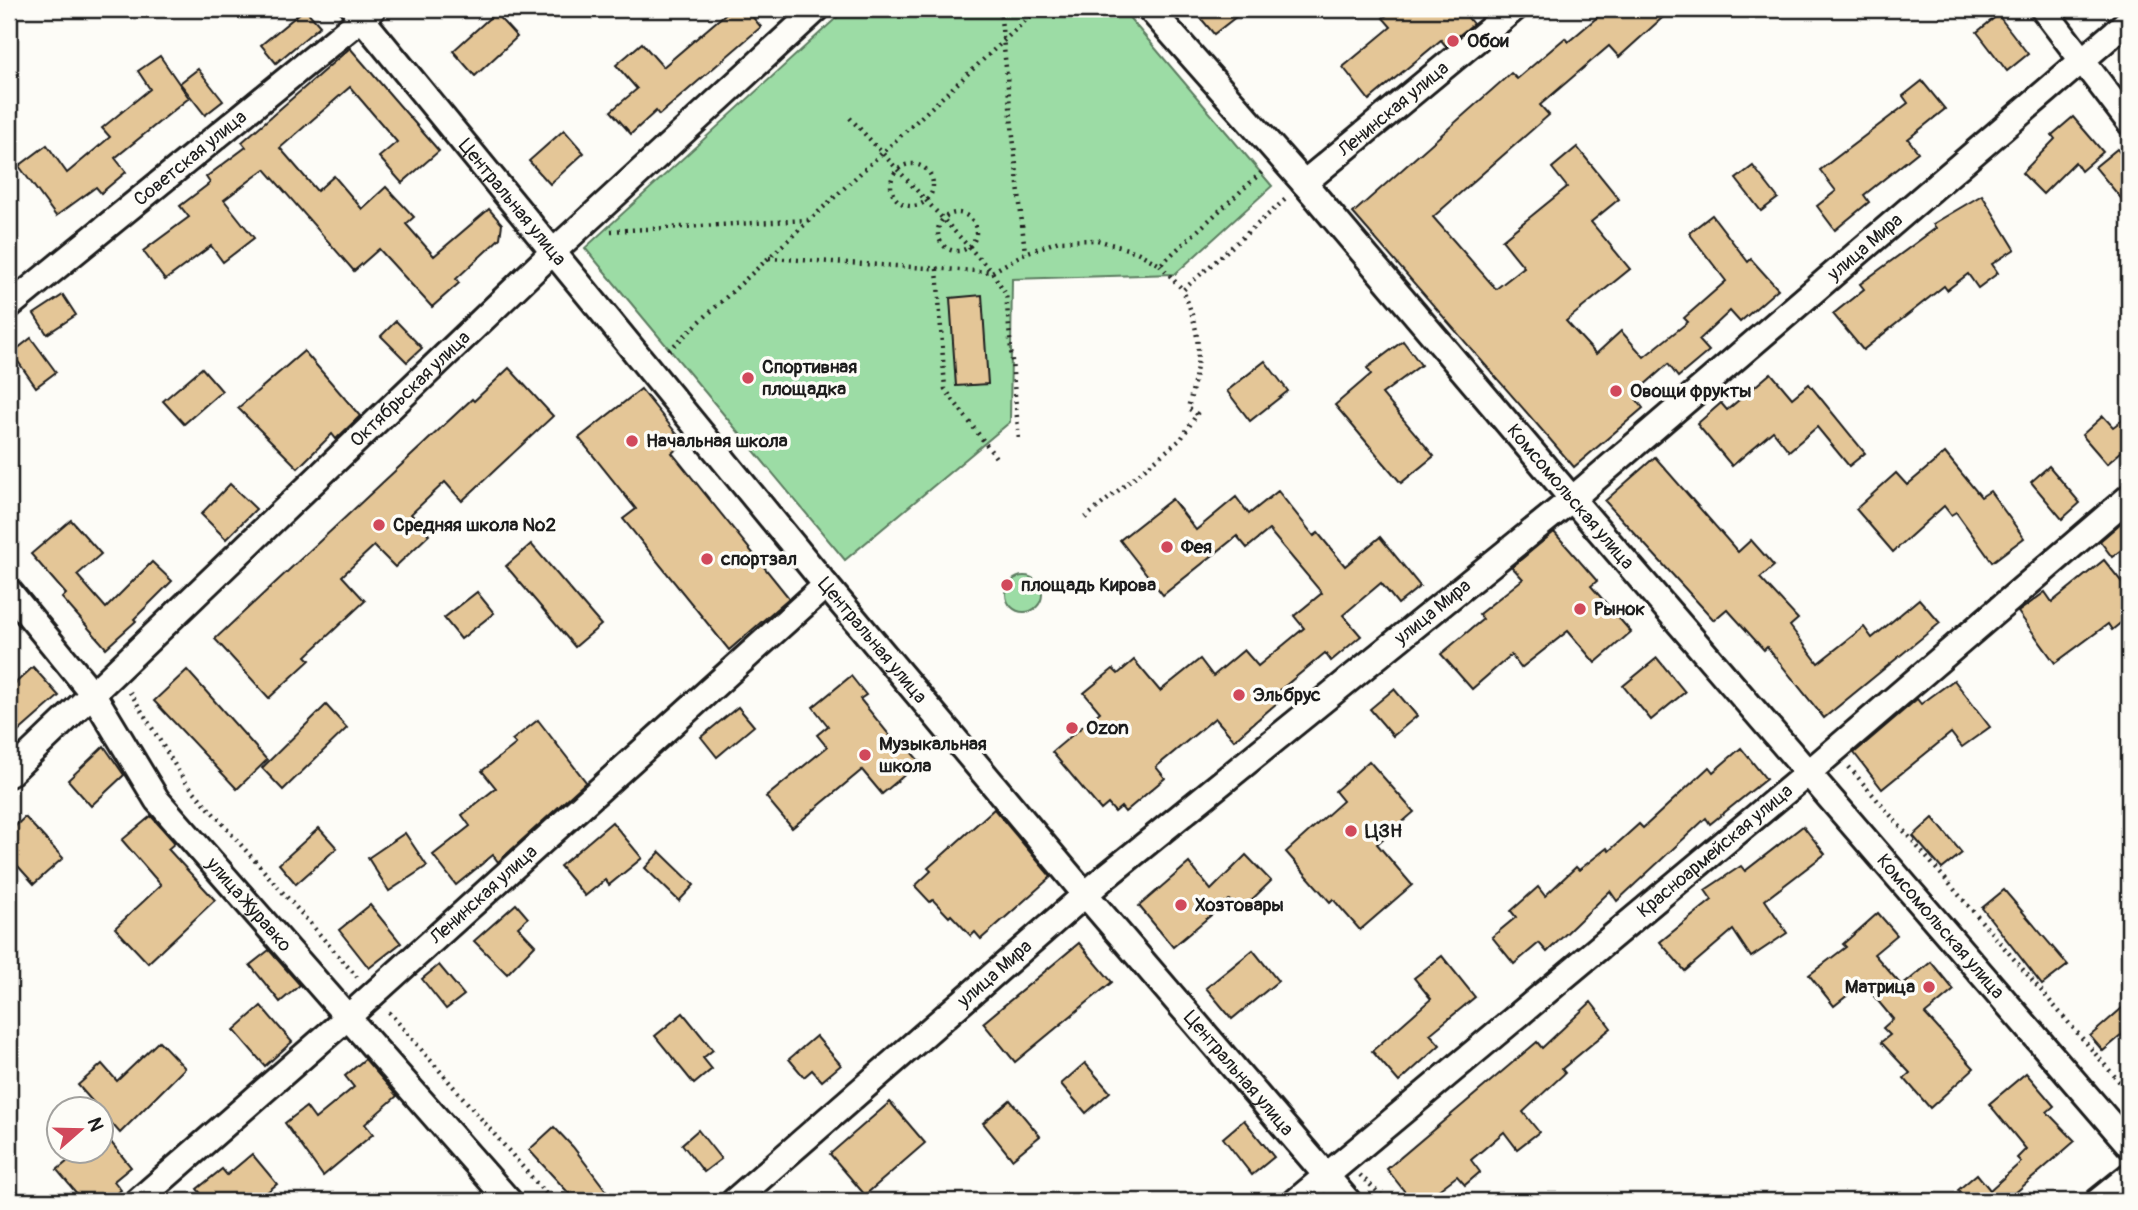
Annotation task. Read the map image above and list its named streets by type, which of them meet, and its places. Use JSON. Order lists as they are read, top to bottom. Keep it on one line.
{"streets":{"street":["Ленинская улица","Советская улица","Центральная улица","улица Мира","Октябрьская улица","Комсомольская улица","Красноармейская улица","улица Журавко"]},"crossings":[["Ленинская улица","Центральная улица"],["Ленинская улица","Комсомольская улица"],["Ленинская улица","улица Журавко"],["Советская улица","Центральная улица"],["Центральная улица","улица Мира"],["Центральная улица","Октябрьская улица"],["Центральная улица","Красноармейская улица"],["улица Мира","Комсомольская улица"],["Октябрьская улица","улица Журавко"],["Комсомольская улица","Красноармейская улица"]],"places":["Обои","Cпортивная площадка","Овощи фрукты","Начальная школа","Средняя школа №2","Фея","спортзал","площадь Кирова","Рынок","Эльбрус","Ozon","Музыкальная школа","ЦЗН","Хозтовары","Матрица"],"north":"right"}
